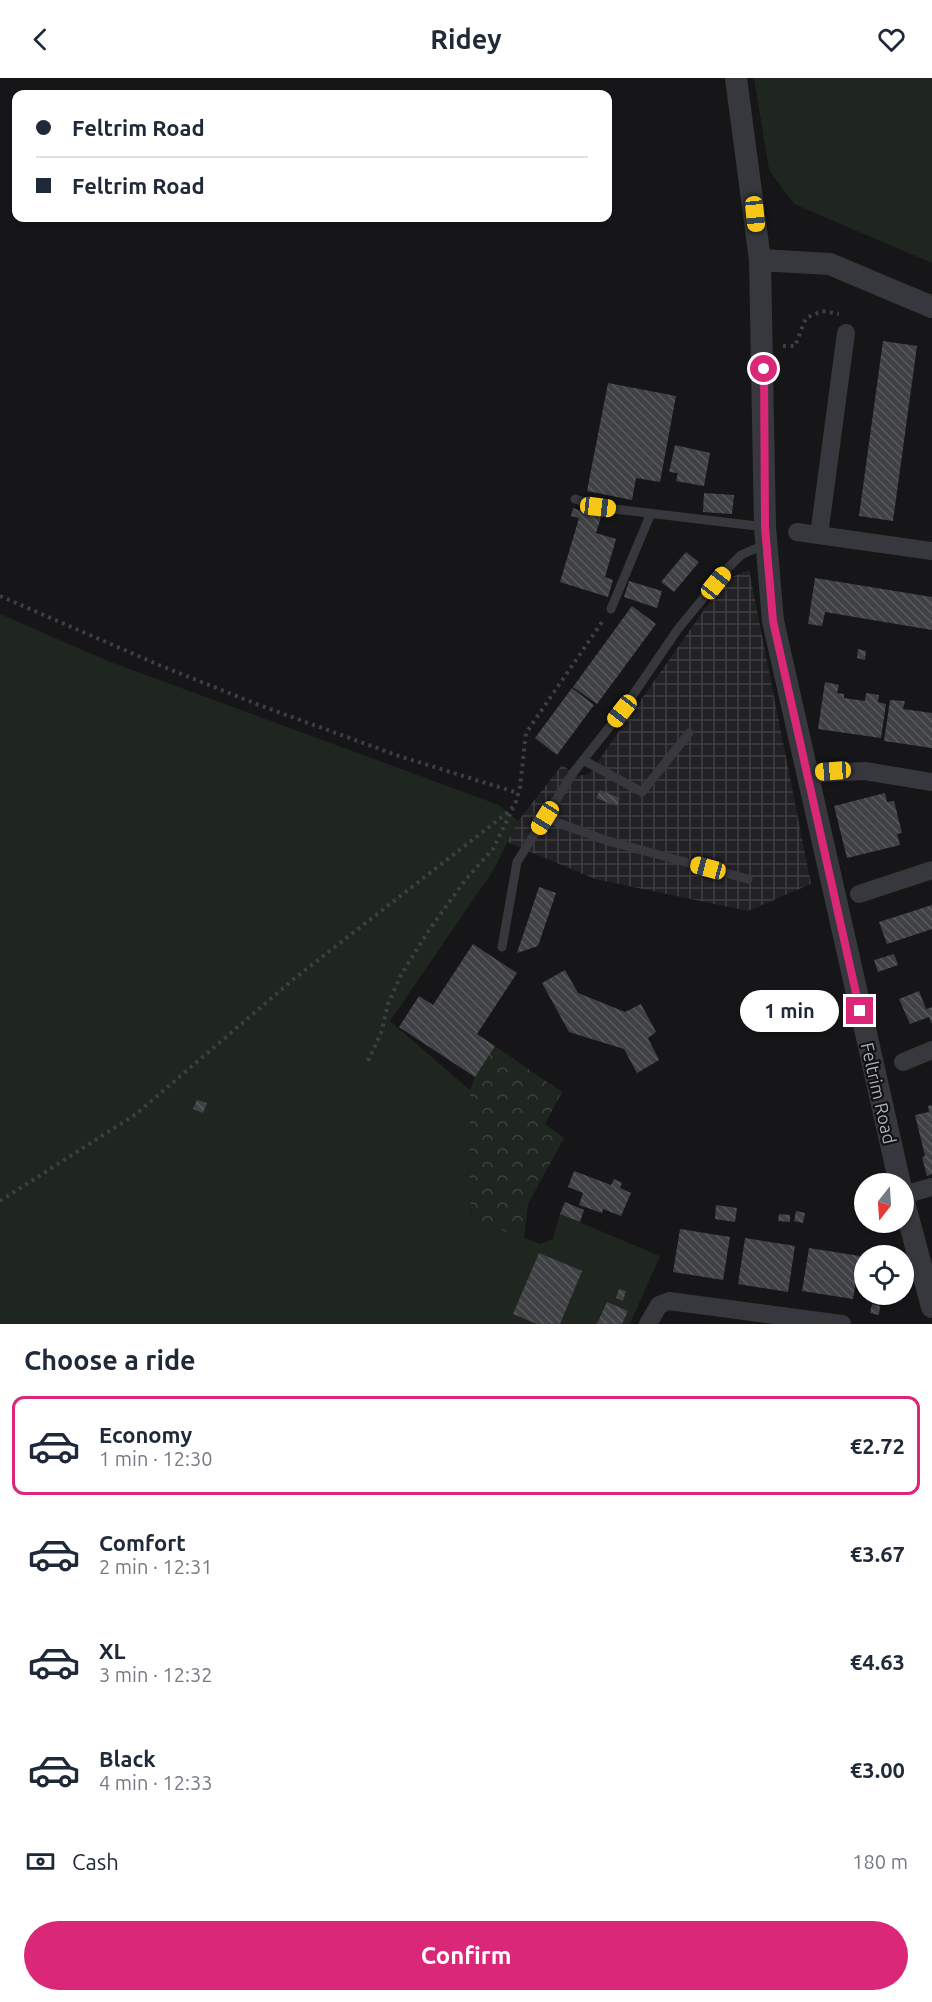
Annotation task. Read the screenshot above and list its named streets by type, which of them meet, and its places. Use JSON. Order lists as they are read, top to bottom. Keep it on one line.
{"streets":{"street":["Feltrim Road"]},"north":"bottom","page":{"header":"Ridey","banner":["Feltrim Road","Feltrim Road"],"bubble":"1 min","heading":"Choose a ride","list":[{"name":"Economy","note":"1 min · 12:30","value":"€2.72"},{"name":"Comfort","note":"2 min · 12:31","value":"€3.67"},{"name":"XL","note":"3 min · 12:32","value":"€4.63"},{"name":"Black","note":"4 min · 12:33","value":"€3.00"}],"pay":["Cash","180 m"],"buttons":"Confirm"}}
